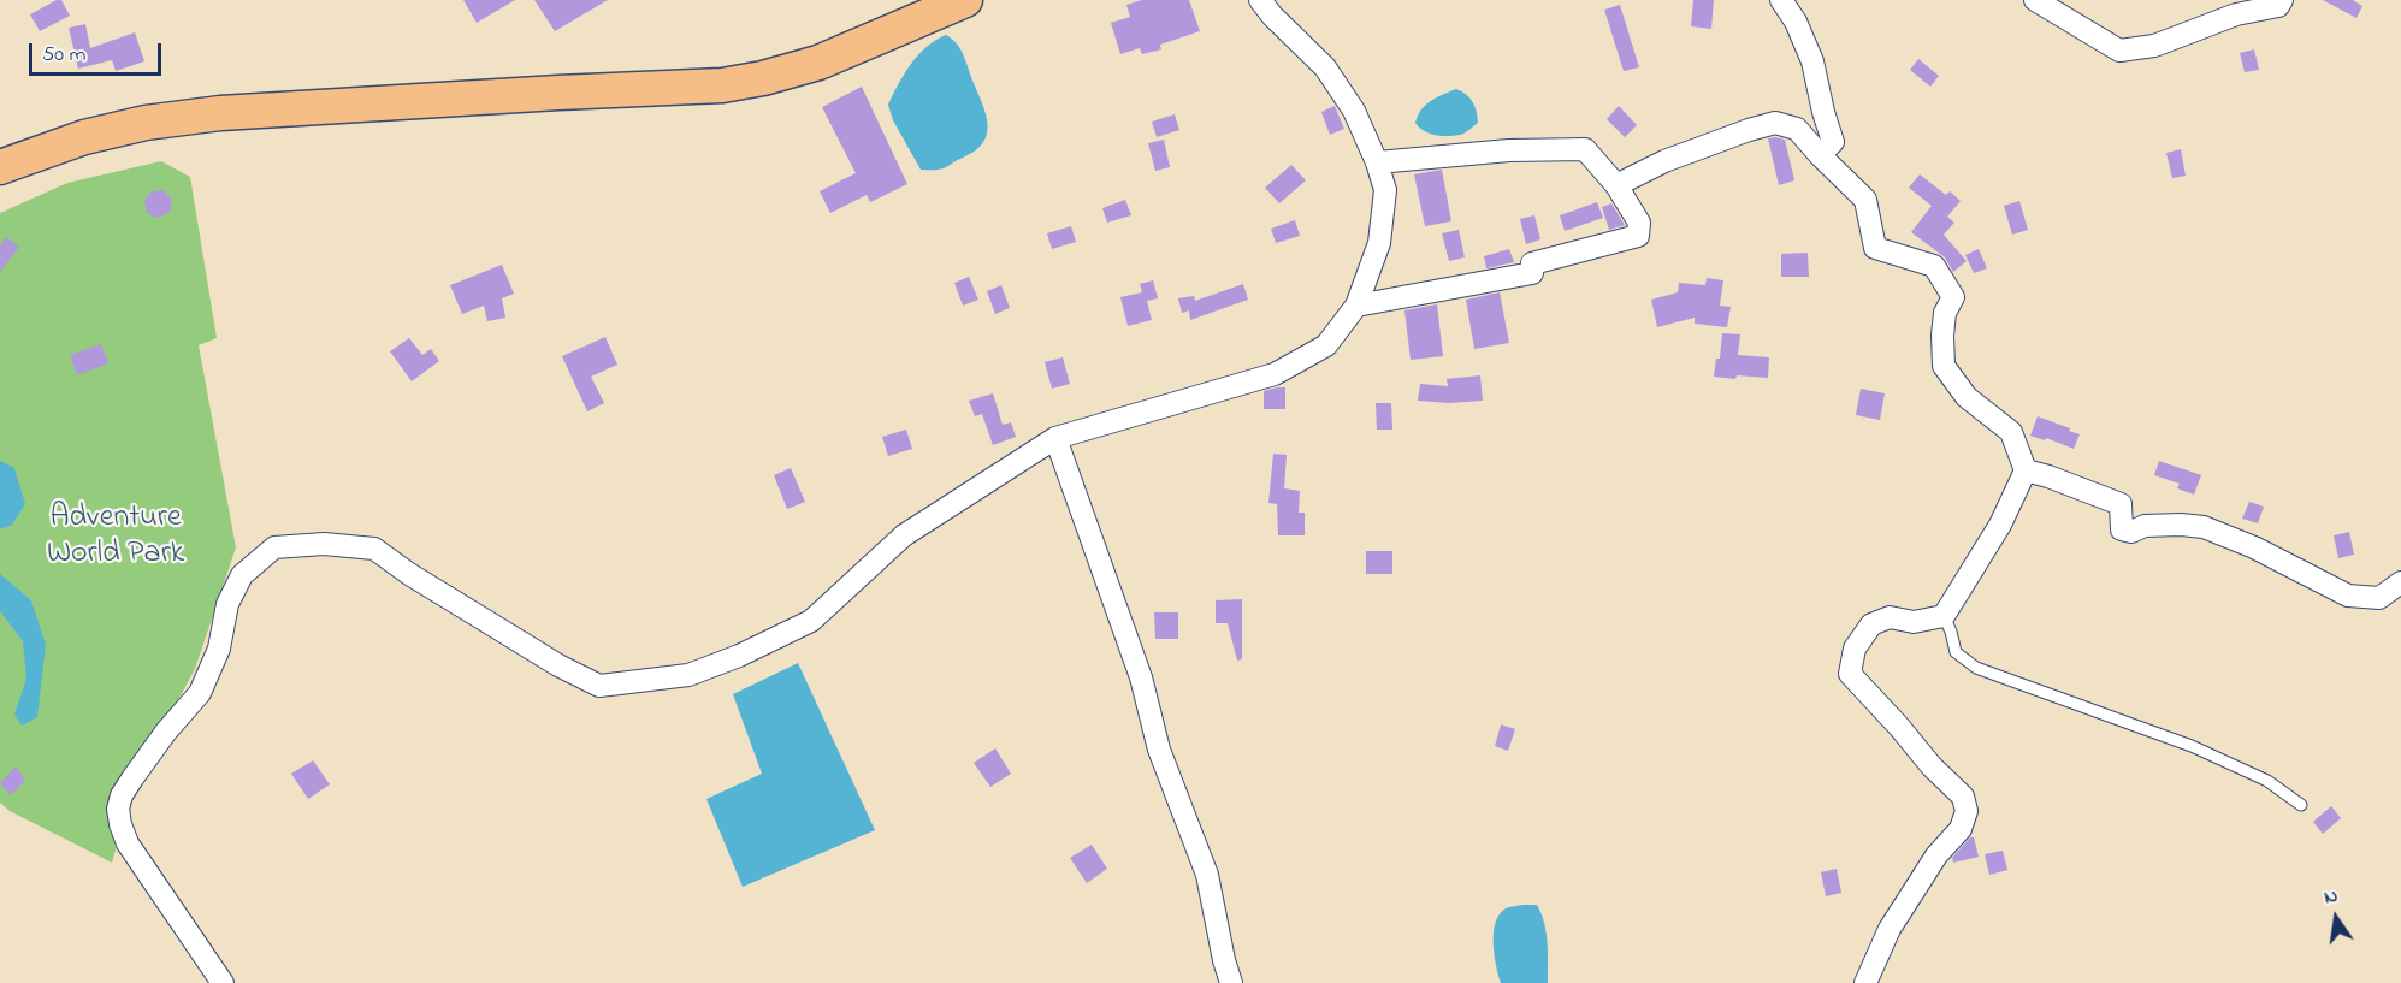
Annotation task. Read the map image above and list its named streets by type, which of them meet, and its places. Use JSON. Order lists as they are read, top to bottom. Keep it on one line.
{"parks":["Adventure World Park"],"scale_bar":"50 m","north":"top"}
